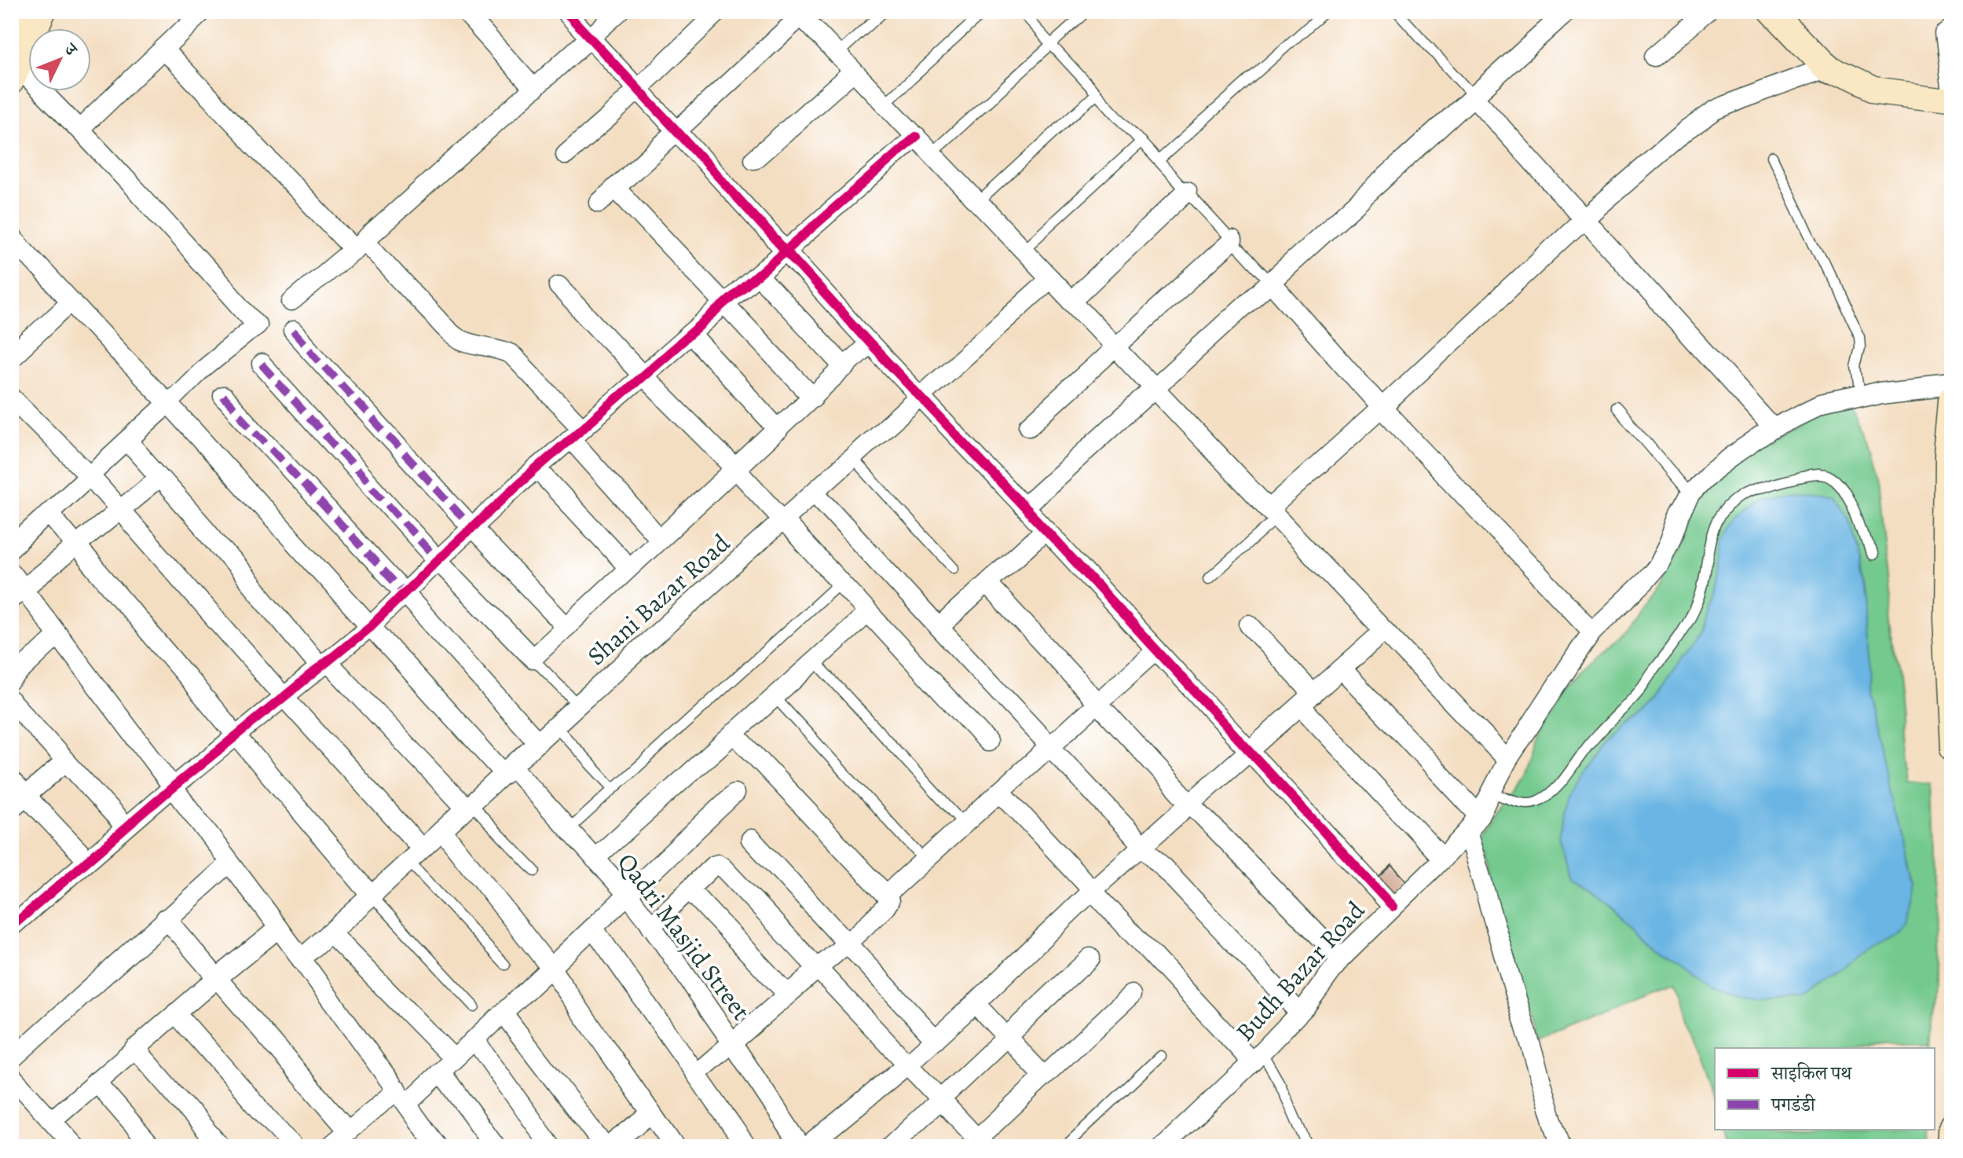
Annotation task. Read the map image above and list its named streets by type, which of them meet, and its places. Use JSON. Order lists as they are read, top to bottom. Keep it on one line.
{"streets":{"street":["Shani Bazar Road","Qadri Masjid Street","Budh Bazar Road"]},"crossings":[["Shani Bazar Road","Qadri Masjid Street"]],"legend":["साइकिल पथ","पगडंडी"],"north":"top right"}
